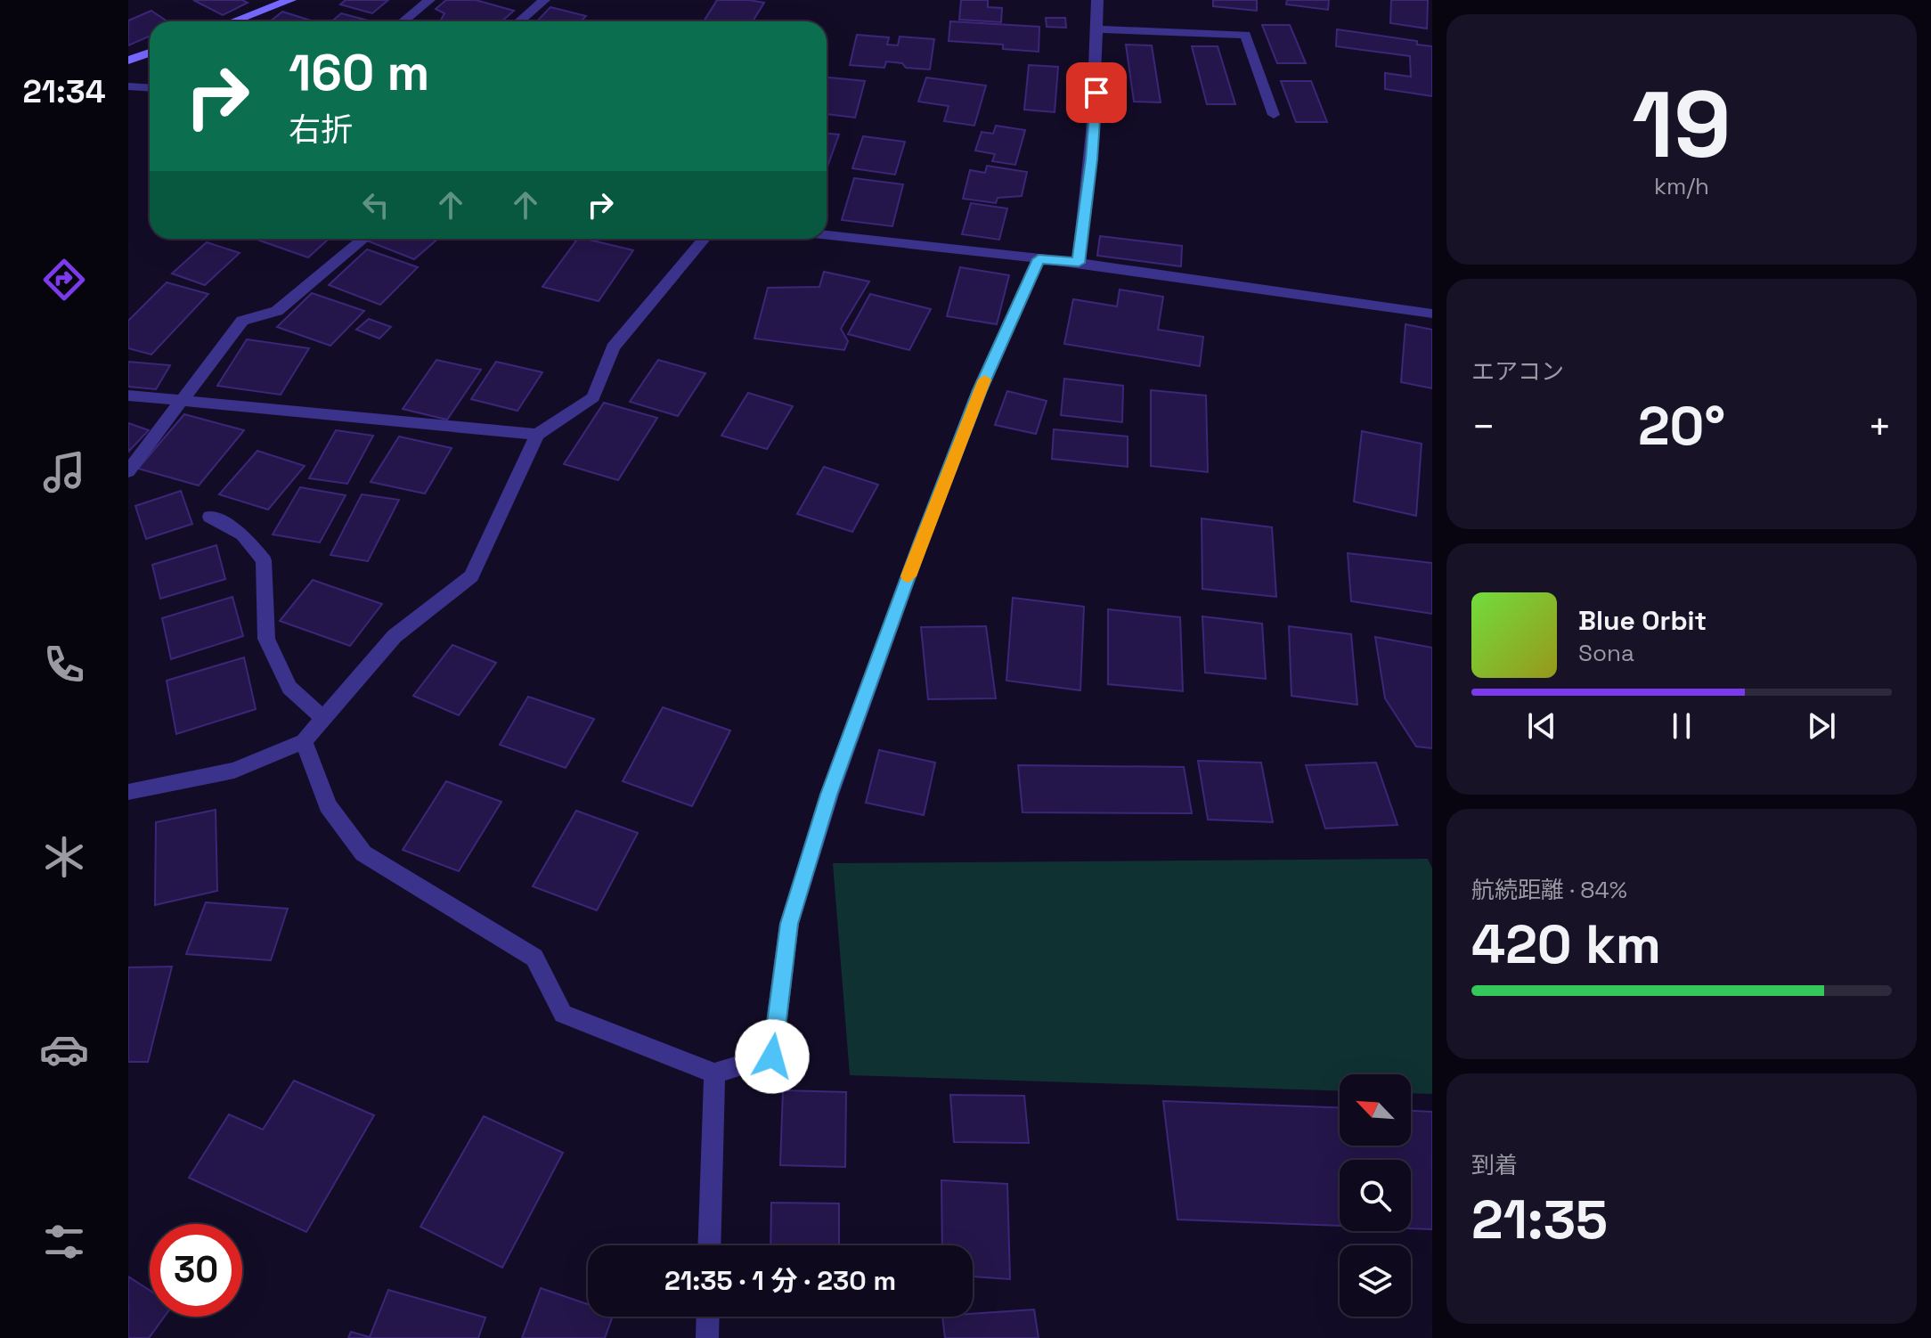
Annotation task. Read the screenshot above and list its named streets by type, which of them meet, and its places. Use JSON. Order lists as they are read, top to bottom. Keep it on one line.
{"north":"top left","page":{"tabs":"21:34","tile":[["19","km/h"],"エアコン",["航続距離 · 84%","420 km"],["到着","21:35"]],"turn":["160 m","右折"],"heat":["−","20°","+"],"song":["Blue Orbit","Sona"],"limit":"30","trip":"21:35 · 1 分 · 230 m"}}
